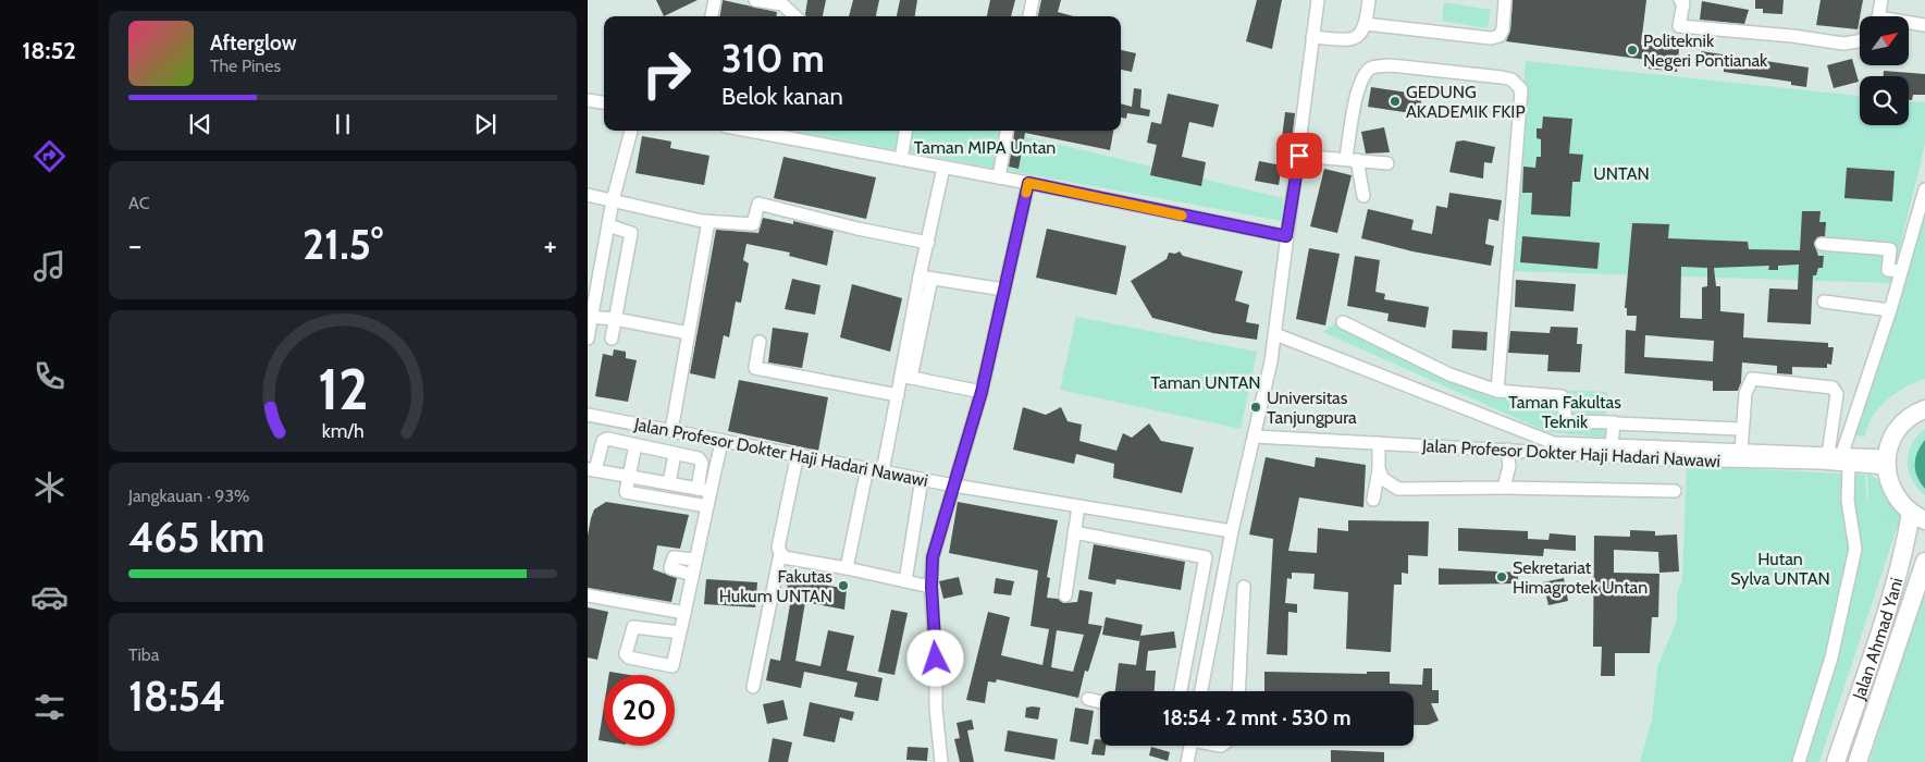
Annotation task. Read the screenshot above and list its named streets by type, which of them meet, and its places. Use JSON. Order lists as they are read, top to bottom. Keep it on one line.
{"streets":{"highway":["Jalan Ahmad Yani"],"street":["Jalan Profesor Dokter Haji Hadari Nawawi"]},"parks":["Taman MIPA Untan","UNTAN","Taman UNTAN","Taman Fakultas Teknik","Hutan Sylva UNTAN"],"places":["Politeknik Negeri Pontianak","GEDUNG AKADEMIK FKIP","Universitas Tanjungpura","Sekretariat Himagrotek Untan","Fakutas Hukum UNTAN"],"north":"top right","page":{"tabs":"18:52","turn":["310 m","Belok kanan"],"song":["Afterglow","The Pines"],"tile":["AC",["Jangkauan · 93%","465 km"],["Tiba","18:54"]],"heat":["−","21.5°","+"],"limit":"20","trip":"18:54 · 2 mnt · 530 m","gauge":["12","km/h"]}}
